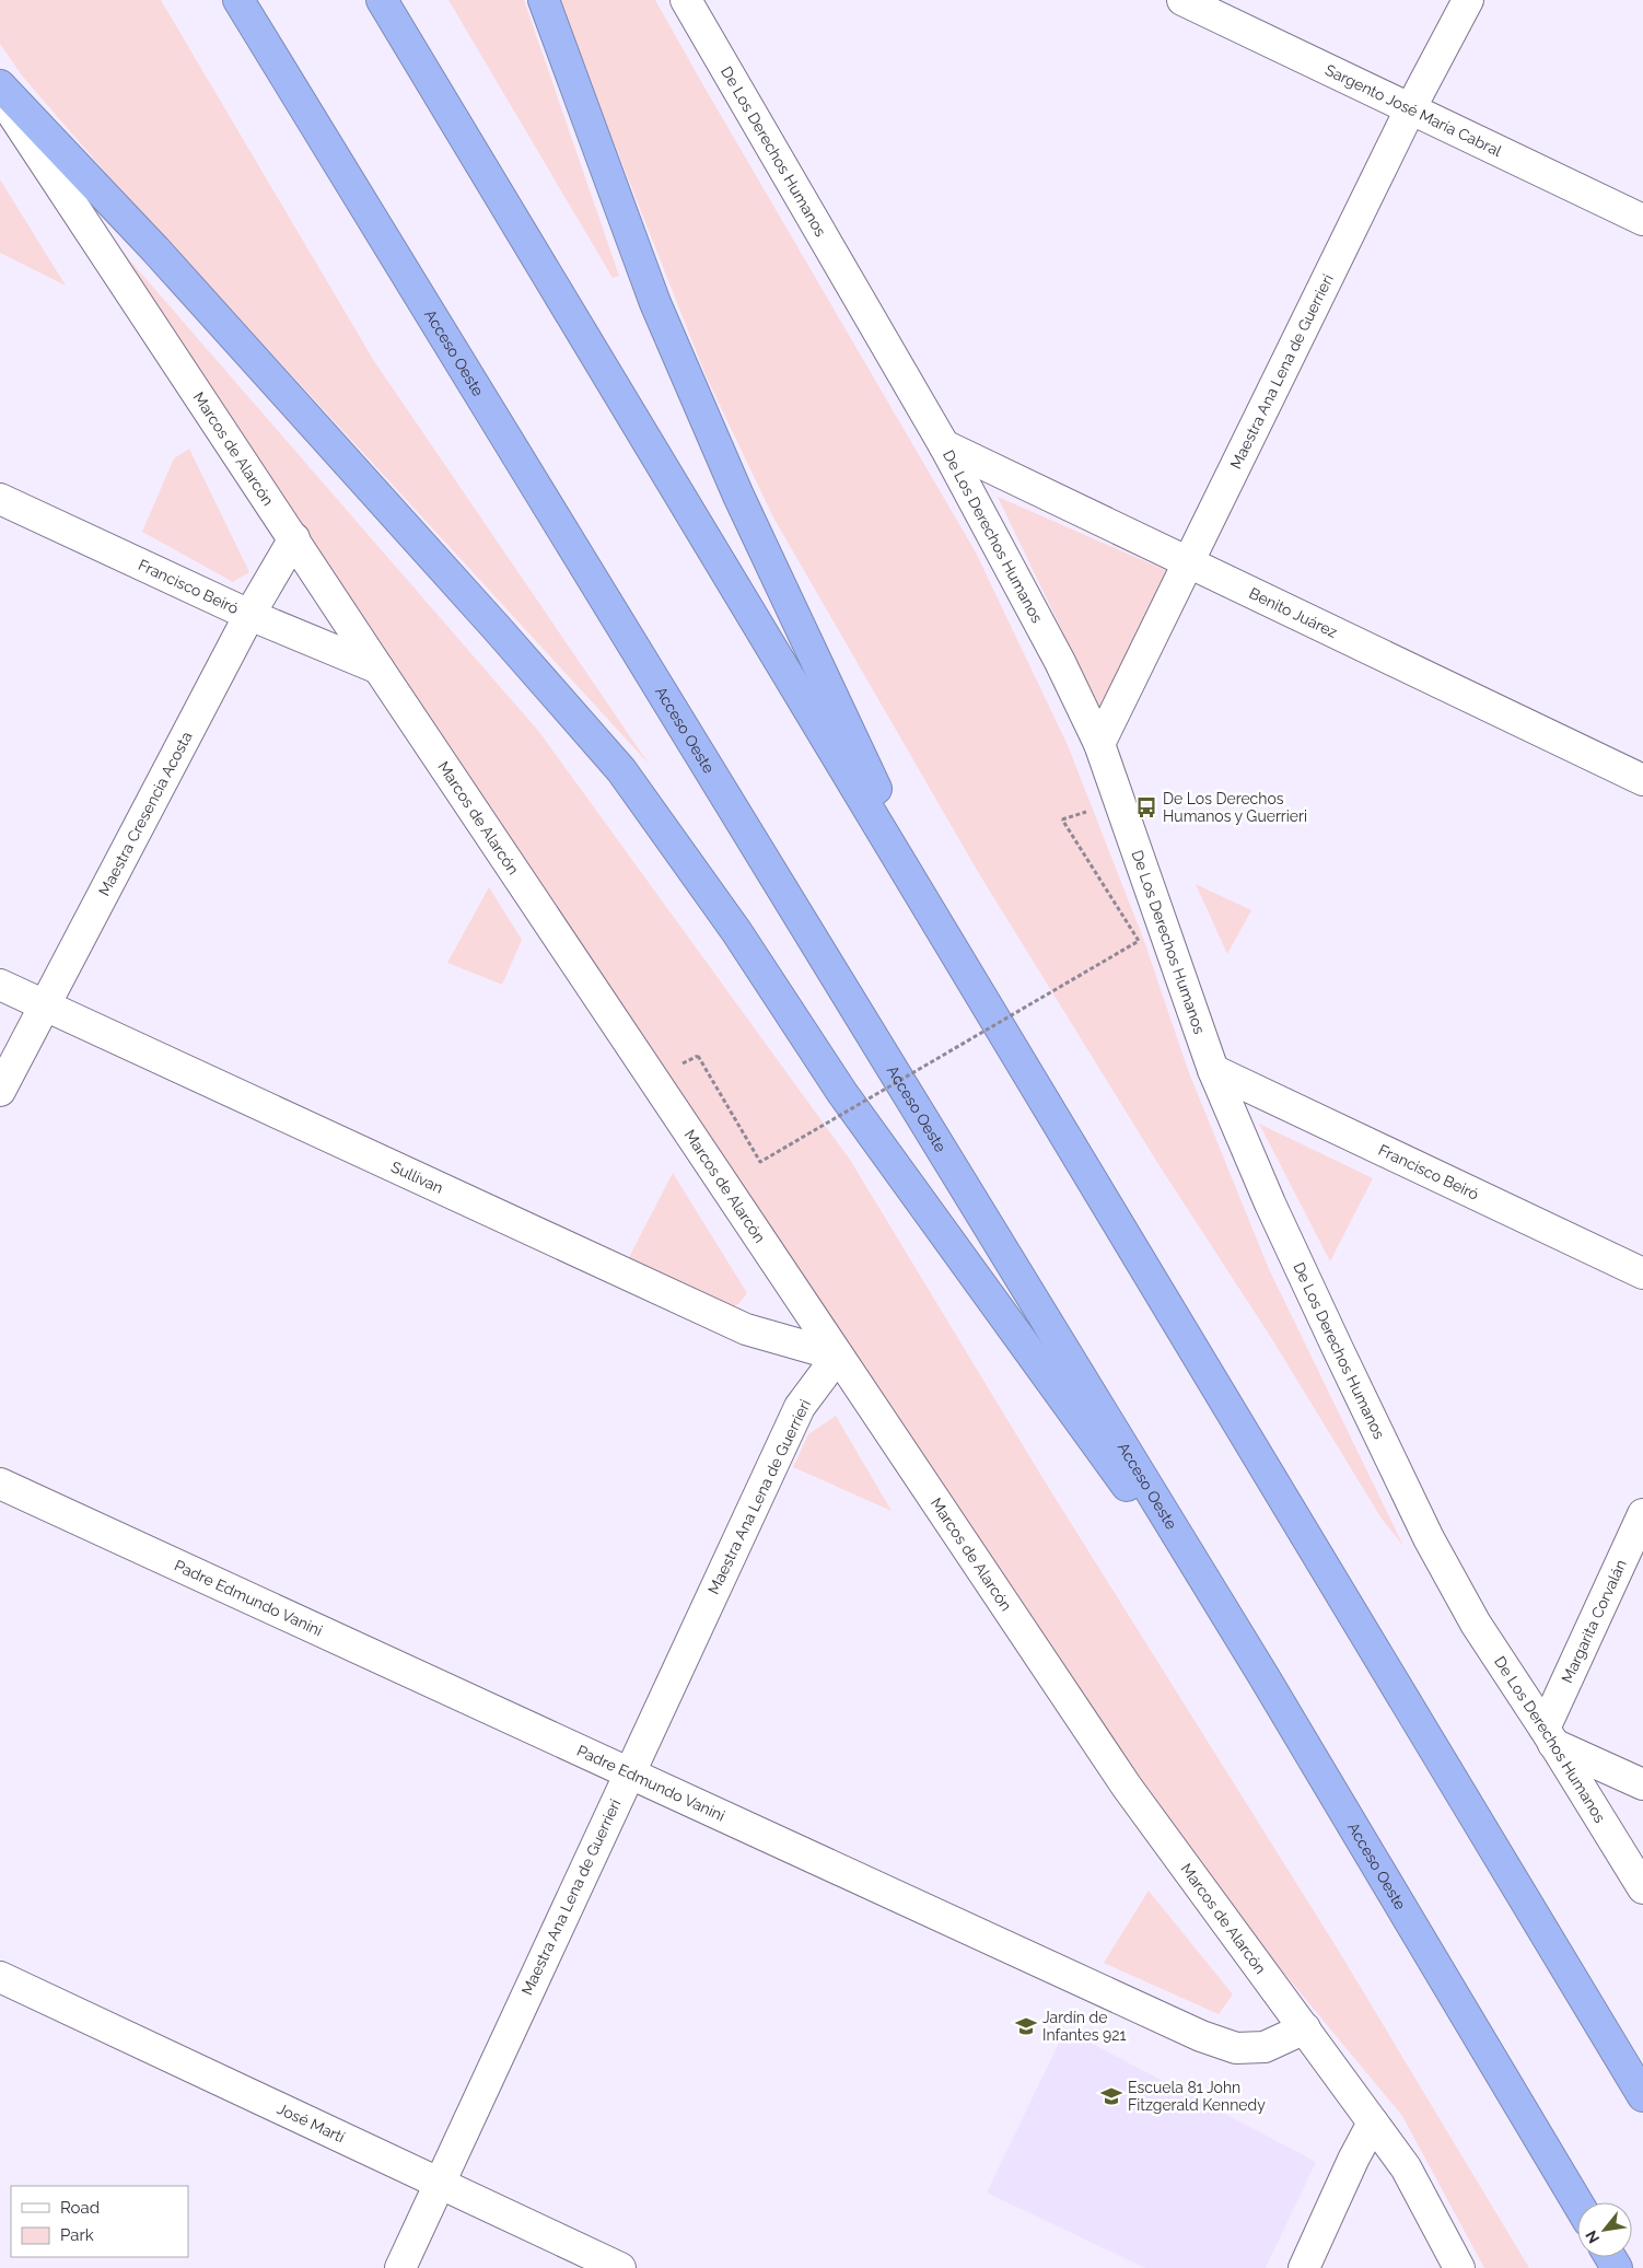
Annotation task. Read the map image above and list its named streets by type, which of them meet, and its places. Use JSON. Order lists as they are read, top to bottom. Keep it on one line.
{"streets":{"highway":["Acceso Oeste"],"street":["Sargento José María Cabral","De Los Derechos Humanos","Maestra Ana Lena de Guerrieri","Marcos de Alarcón","Francisco Beiró","Benito Juárez","Maestra Cresencia Acosta","Sullivan","Padre Edmundo Vanini","Margarita Corvalán","José Martí"]},"crossings":[["Sargento José María Cabral","Maestra Ana Lena de Guerrieri"],["De Los Derechos Humanos","Maestra Ana Lena de Guerrieri"],["De Los Derechos Humanos","Francisco Beiró"],["De Los Derechos Humanos","Benito Juárez"],["De Los Derechos Humanos","Margarita Corvalán"],["Maestra Ana Lena de Guerrieri","Marcos de Alarcón"],["Maestra Ana Lena de Guerrieri","Benito Juárez"],["Maestra Ana Lena de Guerrieri","Sullivan"],["Maestra Ana Lena de Guerrieri","Padre Edmundo Vanini"],["Maestra Ana Lena de Guerrieri","José Martí"],["Marcos de Alarcón","Francisco Beiró"],["Marcos de Alarcón","Maestra Cresencia Acosta"],["Marcos de Alarcón","Sullivan"],["Marcos de Alarcón","Padre Edmundo Vanini"],["Francisco Beiró","Maestra Cresencia Acosta"],["Maestra Cresencia Acosta","Sullivan"]],"places":{"bus stop":["De Los Derechos Humanos y Guerrieri"],"school or university":["Jardín de Infantes 921","Escuela 81 John Fitzgerald Kennedy"]},"legend":["Road","Park"],"north":"bottom left"}
